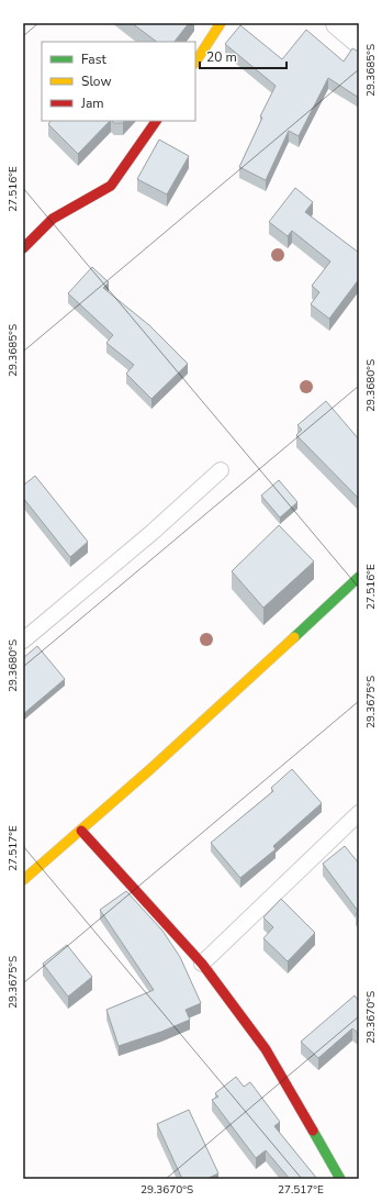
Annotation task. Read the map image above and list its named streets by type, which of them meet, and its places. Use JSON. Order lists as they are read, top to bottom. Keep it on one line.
{"legend":["Fast","Slow","Jam"],"scale_bar":"20 m","coordinates":["29.3685°S","27.516°E","29.3680°S","29.3675°S","27.517°E","29.3670°S"]}
